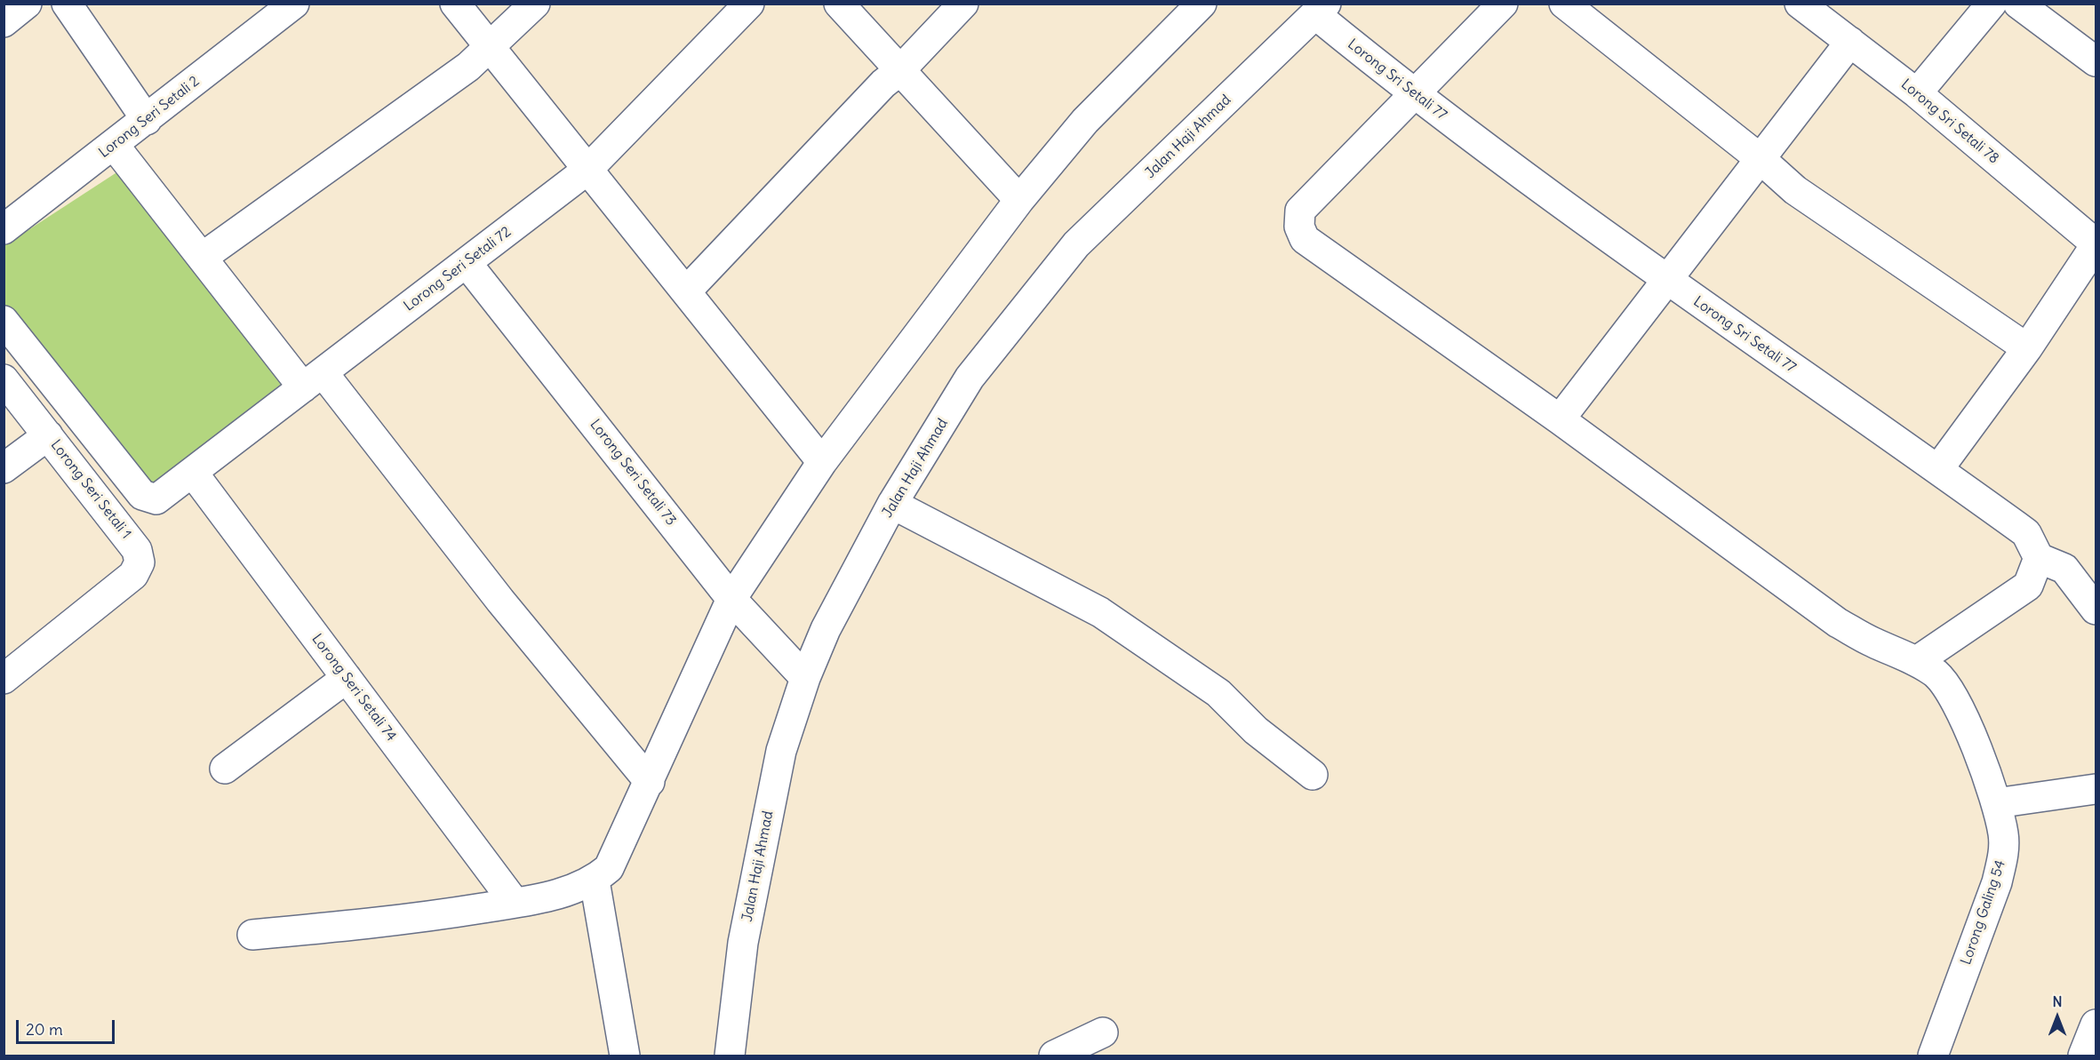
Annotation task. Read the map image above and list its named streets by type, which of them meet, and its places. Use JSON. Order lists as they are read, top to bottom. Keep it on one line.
{"streets":{"street":["Lorong Sri Setali 77","Lorong Seri Setali 2","Lorong Sri Setali 78","Jalan Haji Ahmad","Lorong Seri Setali 72","Lorong Seri Setali 73","Lorong Seri Setali 1","Lorong Seri Setali 74","Lorong Galing 54"]},"crossings":[["Lorong Sri Setali 77","Jalan Haji Ahmad"],["Lorong Sri Setali 77","Lorong Galing 54"],["Jalan Haji Ahmad","Lorong Seri Setali 73"],["Lorong Seri Setali 72","Lorong Seri Setali 73"],["Lorong Seri Setali 72","Lorong Seri Setali 74"]],"scale_bar":"20 m","north":"top"}
